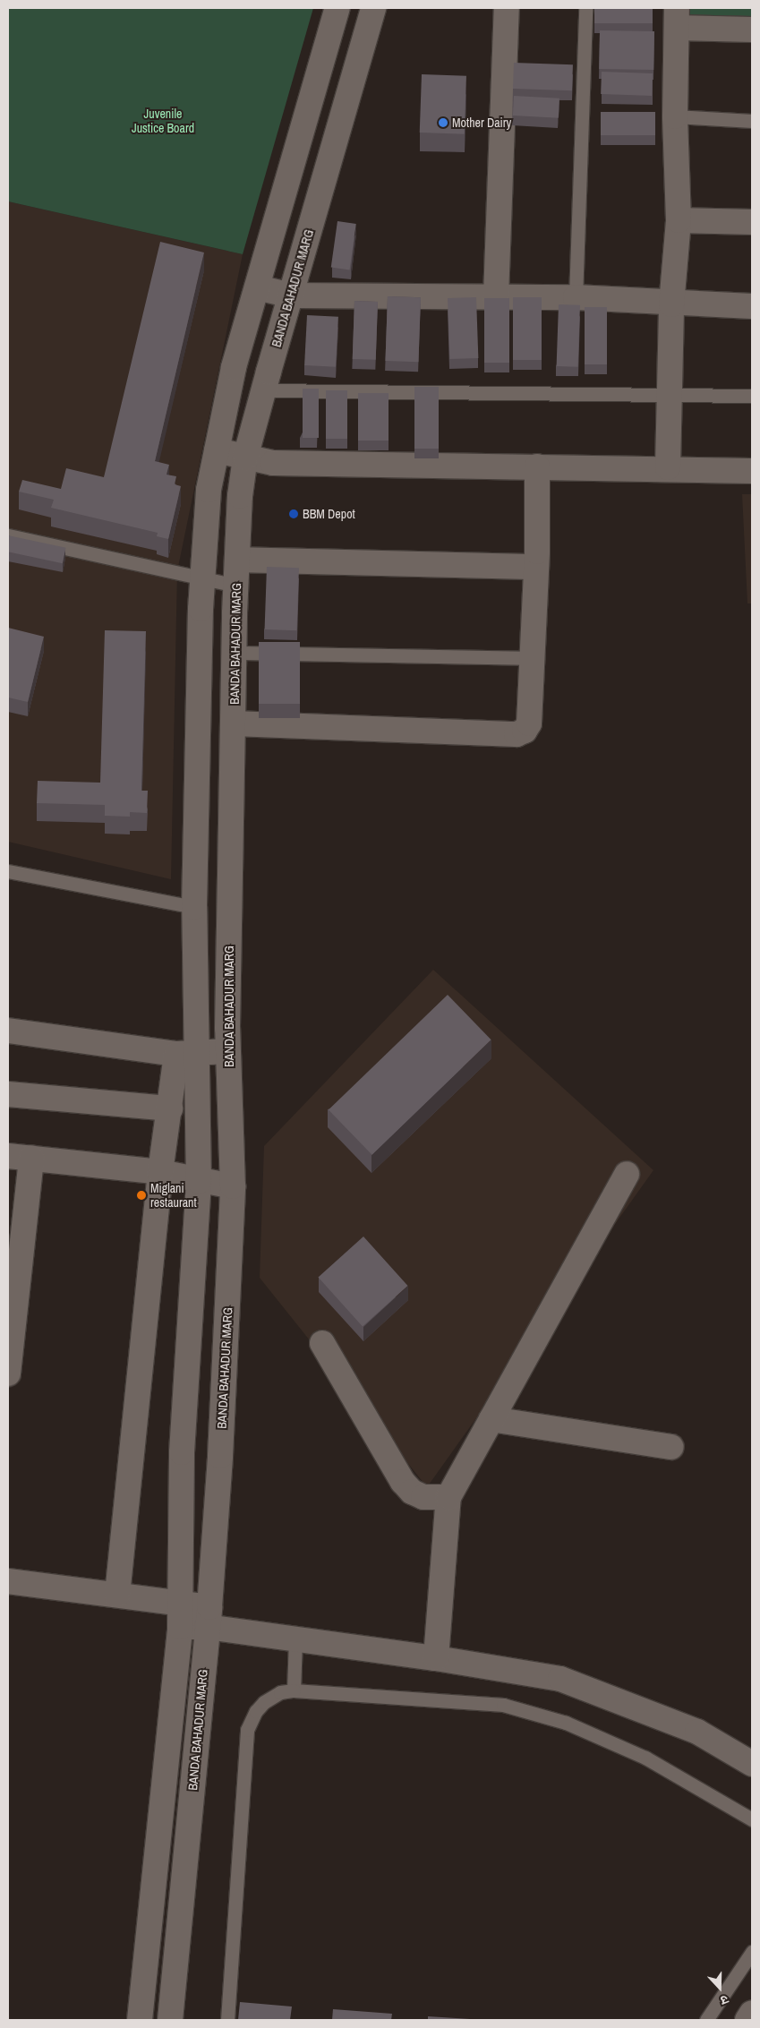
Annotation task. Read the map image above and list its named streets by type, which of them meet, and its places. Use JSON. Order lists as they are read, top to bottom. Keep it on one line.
{"streets":{"street":["BANDA BAHADUR MARG"]},"parks":["Juvenile Justice Board"],"places":["Mother Dairy","BBM Depot","Miglani restaurant"],"north":"bottom"}
